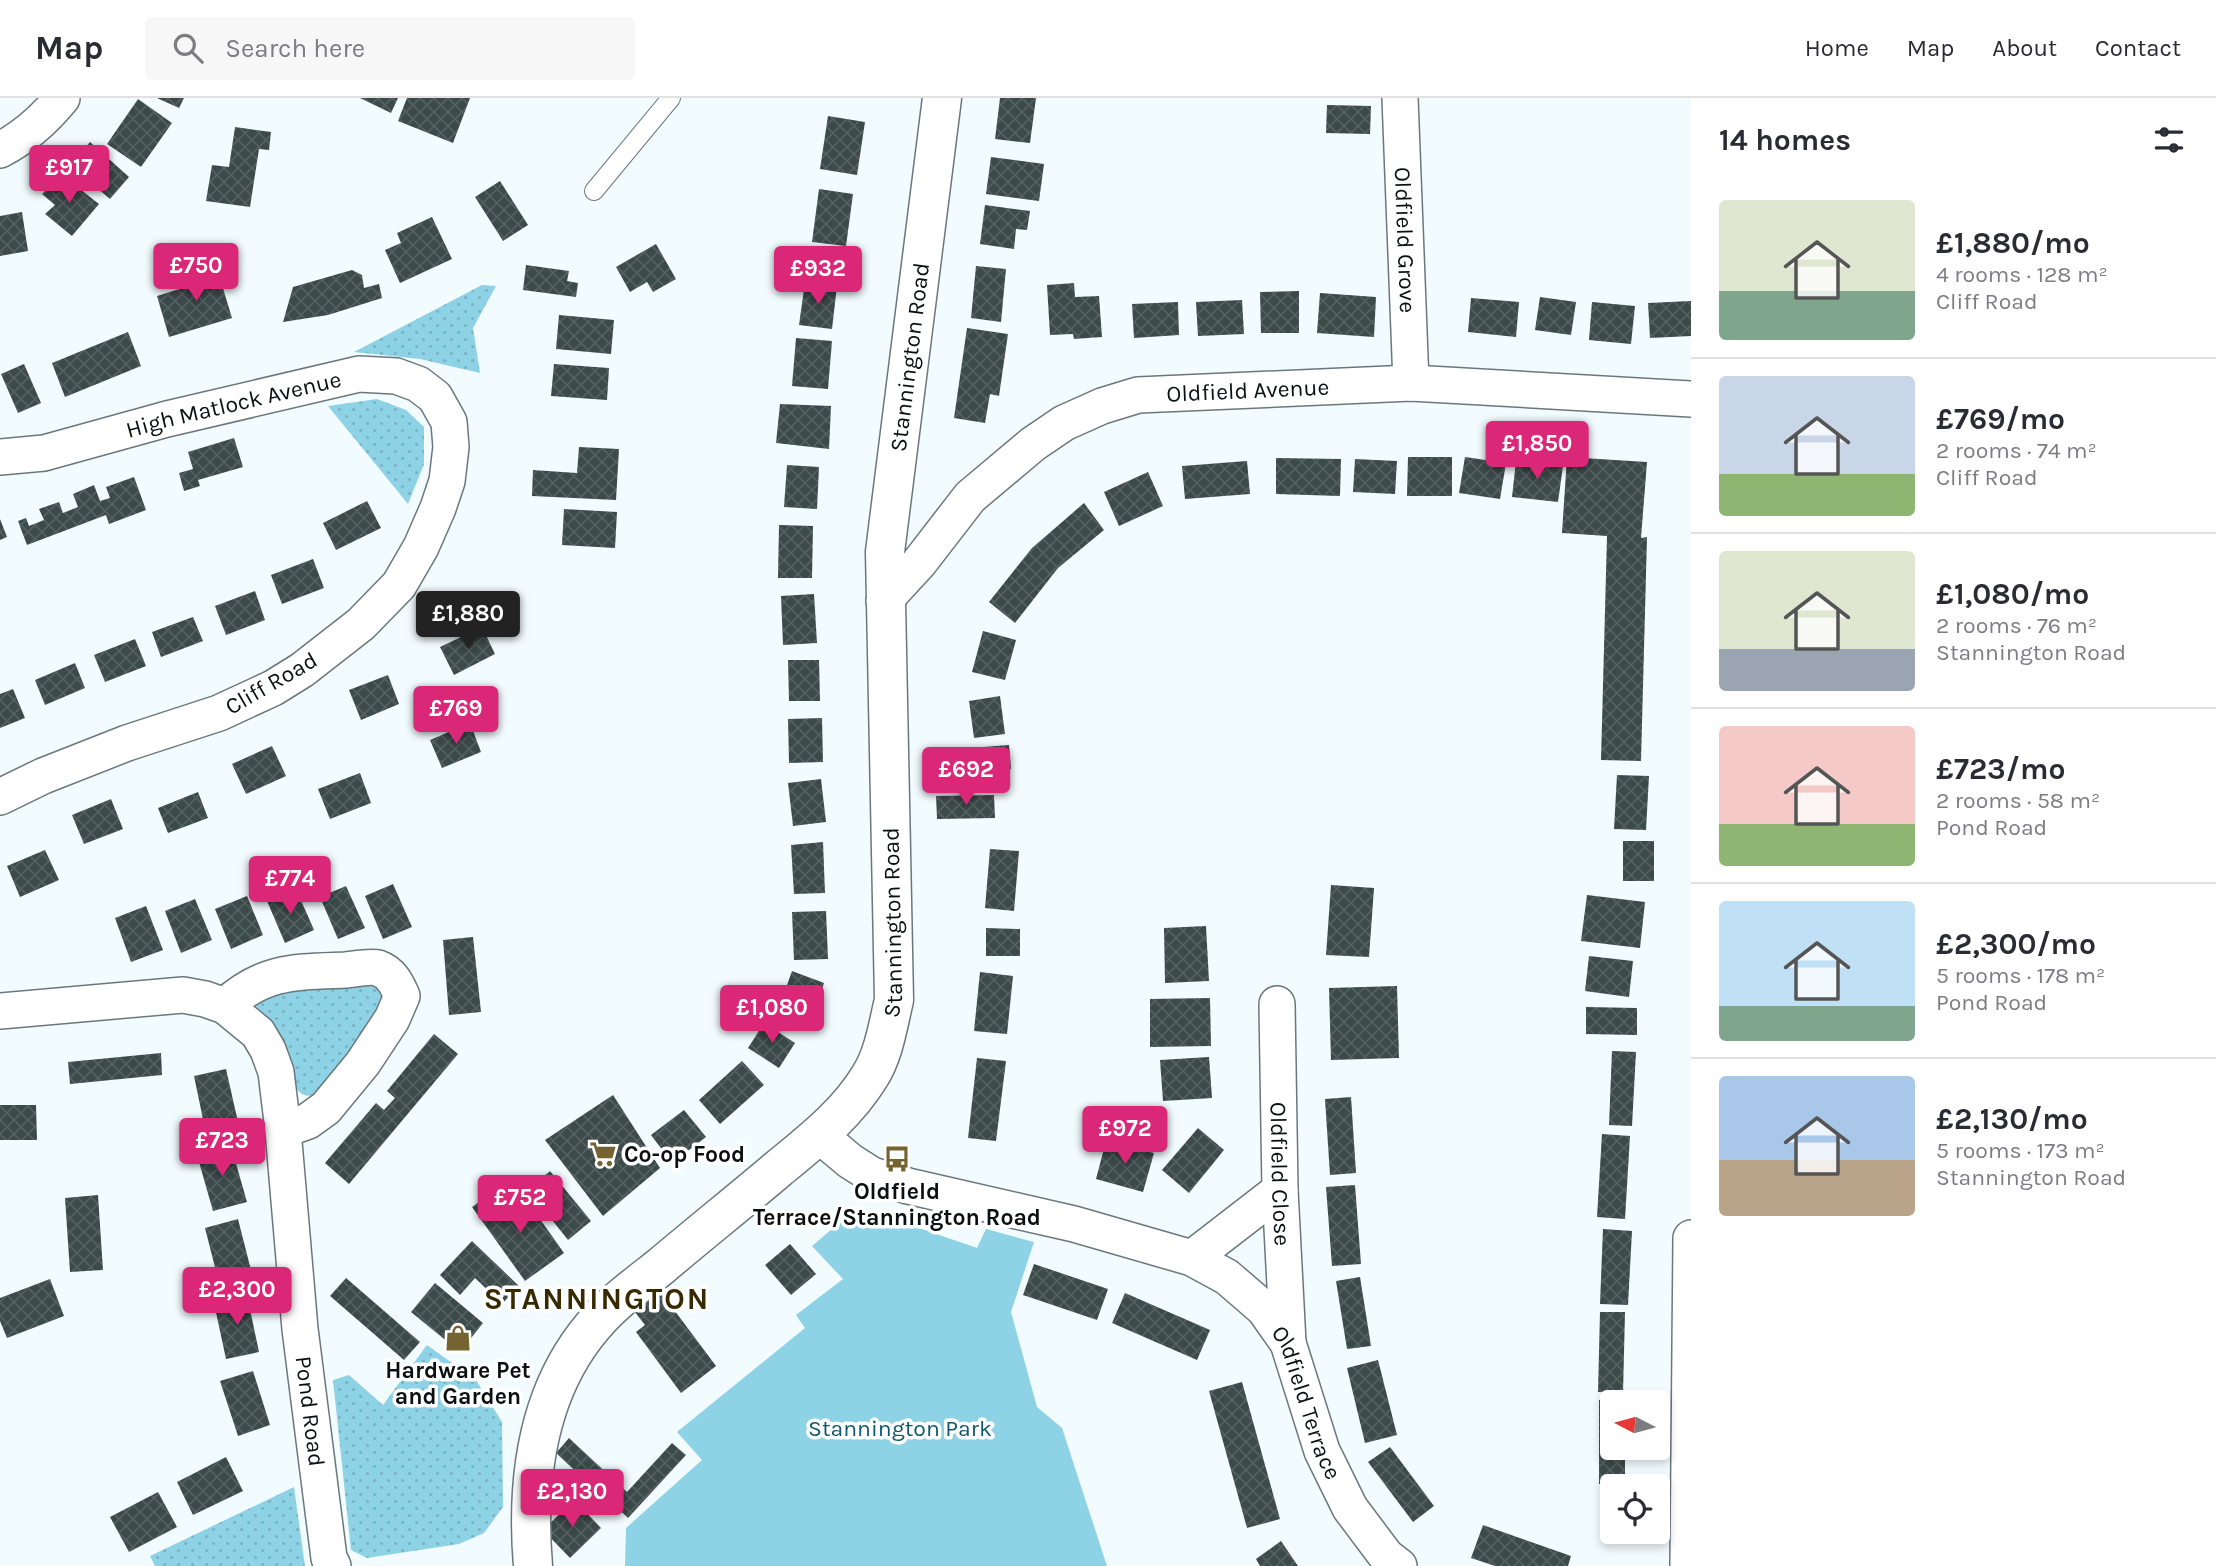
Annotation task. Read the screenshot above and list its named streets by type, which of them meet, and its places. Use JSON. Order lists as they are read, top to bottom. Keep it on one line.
{"streets":{"main road":["Stannington Road"],"street":["Oldfield Grove","Oldfield Avenue","High Matlock Avenue","Cliff Road","Oldfield Close","Oldfield Terrace","Pond Road"]},"crossings":[["Oldfield Grove","Oldfield Avenue"],["Stannington Road","Oldfield Avenue"],["Stannington Road","Oldfield Terrace"],["High Matlock Avenue","Cliff Road"],["Oldfield Close","Oldfield Terrace"]],"districts":["STANNINGTON"],"parks":["Stannington Park"],"places":{"supermarket":["Co-op Food"],"bus stop":["Oldfield Terrace/Stannington Road"],"shop":["Hardware Pet and Garden"]},"north":"left","page":{"header":"Map","search":"Search here","nav":["Home","Map","About","Contact"],"heading":"14 homes","price":["£917","£750","£932","£1,850","£1,880","£769","£692","£774","£1,080","£972","£723","£752","£2,300","£2,130"],"list":[{"name":"£1,880/mo","note":"4 rooms · 128 m² · Cliff Road"},{"name":"£769/mo","note":"2 rooms · 74 m² · Cliff Road"},{"name":"£1,080/mo","note":"2 rooms · 76 m² · Stannington Road"},{"name":"£723/mo","note":"2 rooms · 58 m² · Pond Road"},{"name":"£2,300/mo","note":"5 rooms · 178 m² · Pond Road"},{"name":"£2,130/mo","note":"5 rooms · 173 m² · Stannington Road"}]}}
